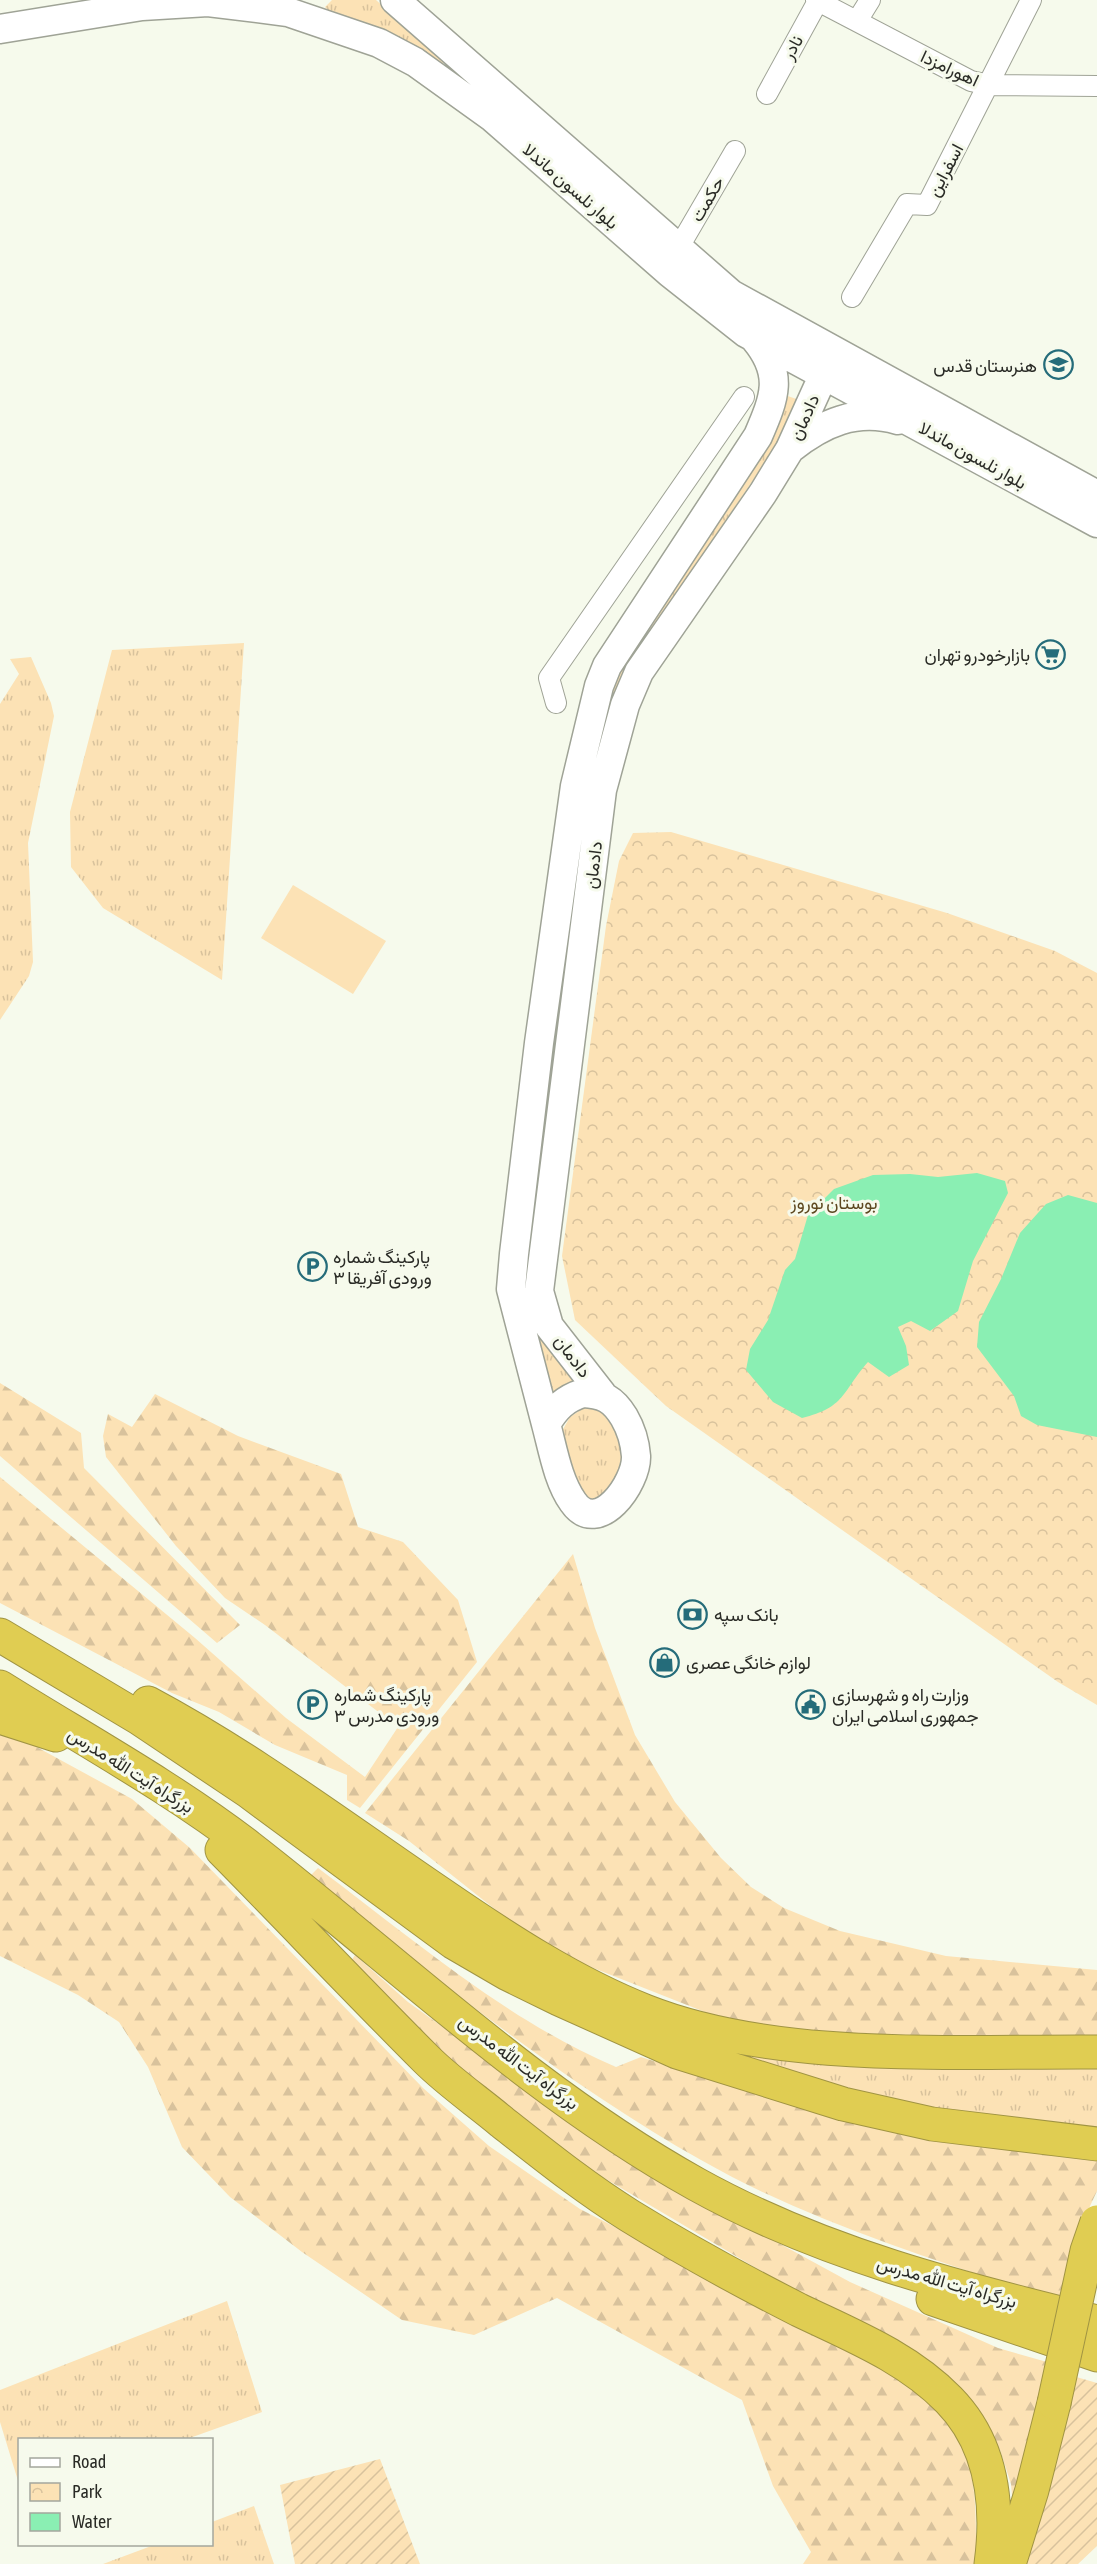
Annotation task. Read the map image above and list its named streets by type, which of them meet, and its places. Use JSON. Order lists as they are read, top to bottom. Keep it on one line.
{"streets":{"highway":["بزرگراه آیت الله مدرس"],"street":["نادر","اهورامزدا","اسفراین","بلوار نلسون ماندلا","حکمت","دادمان"]},"crossings":[["نادر","اهورامزدا"],["اهورامزدا","اسفراین"],["بلوار نلسون ماندلا","حکمت"],["بلوار نلسون ماندلا","دادمان"]],"parks":["بوستان نوروز"],"places":{"school or university":["هنرستان قدس"],"supermarket":["بازارخودرو تهران"],"parking":["پارکینگ شماره ۳ ورودی آفریقا","پارکینگ شماره ۳ ورودی مدرس"],"bank":["بانک سپه"],"shop":["لوازم خانگی عصری"],"public building":["وزارت راه و شهرسازی جمهوری اسلامی ایران"]},"legend":["Road","Park","Water"]}
